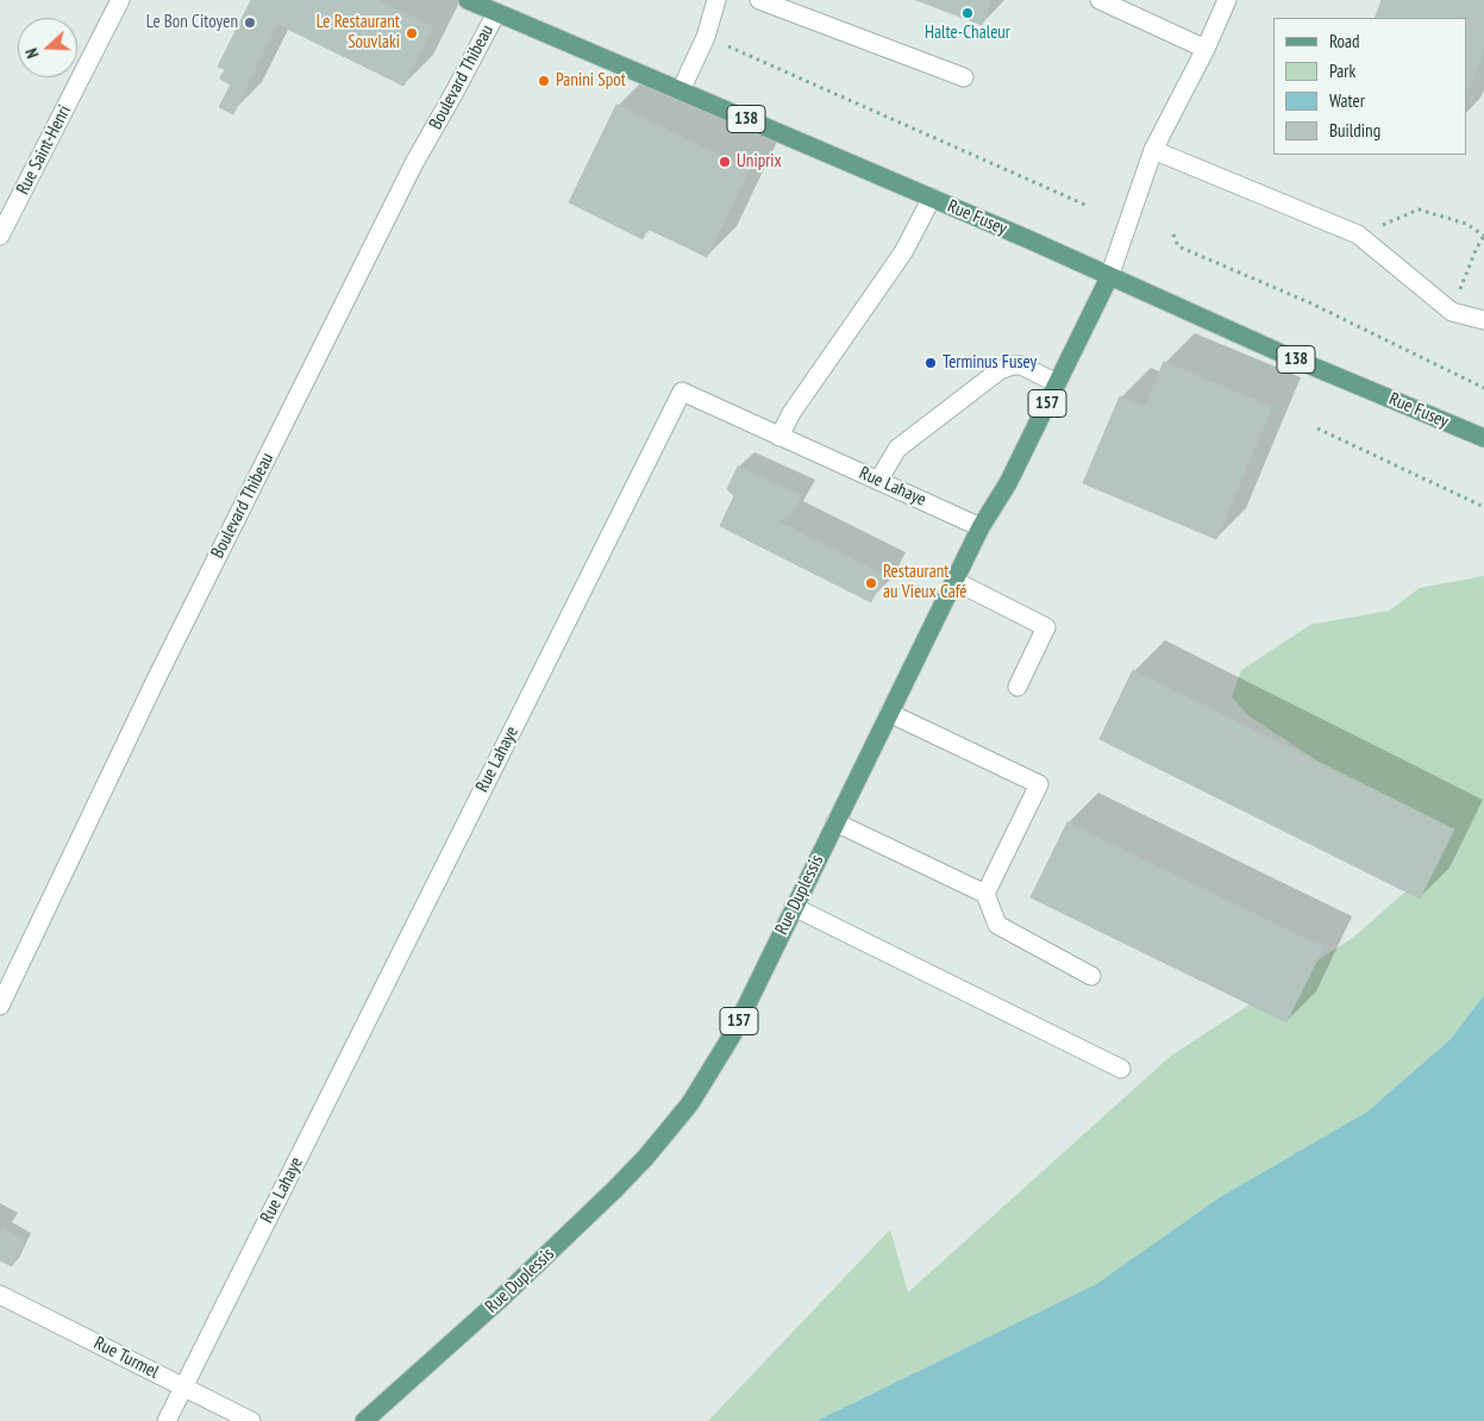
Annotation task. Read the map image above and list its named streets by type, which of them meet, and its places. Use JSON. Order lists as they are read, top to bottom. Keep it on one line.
{"streets":{"main road":["138","Rue Fusey","157","Rue Duplessis"],"street":["Boulevard Thibeau","Rue Saint-Henri","Rue Lahaye","Rue Turmel"]},"crossings":[["Boulevard Thibeau","Rue Fusey"],["Rue Fusey","Rue Duplessis"],["Rue Lahaye","Rue Duplessis"],["Rue Lahaye","Rue Turmel"]],"places":["Halte-Chaleur","Le Bon Citoyen","Le Restaurant Souvlaki","Panini Spot","Uniprix","Terminus Fusey","Restaurant au Vieux Café"],"legend":["Road","Park","Water","Building"],"north":"left"}
